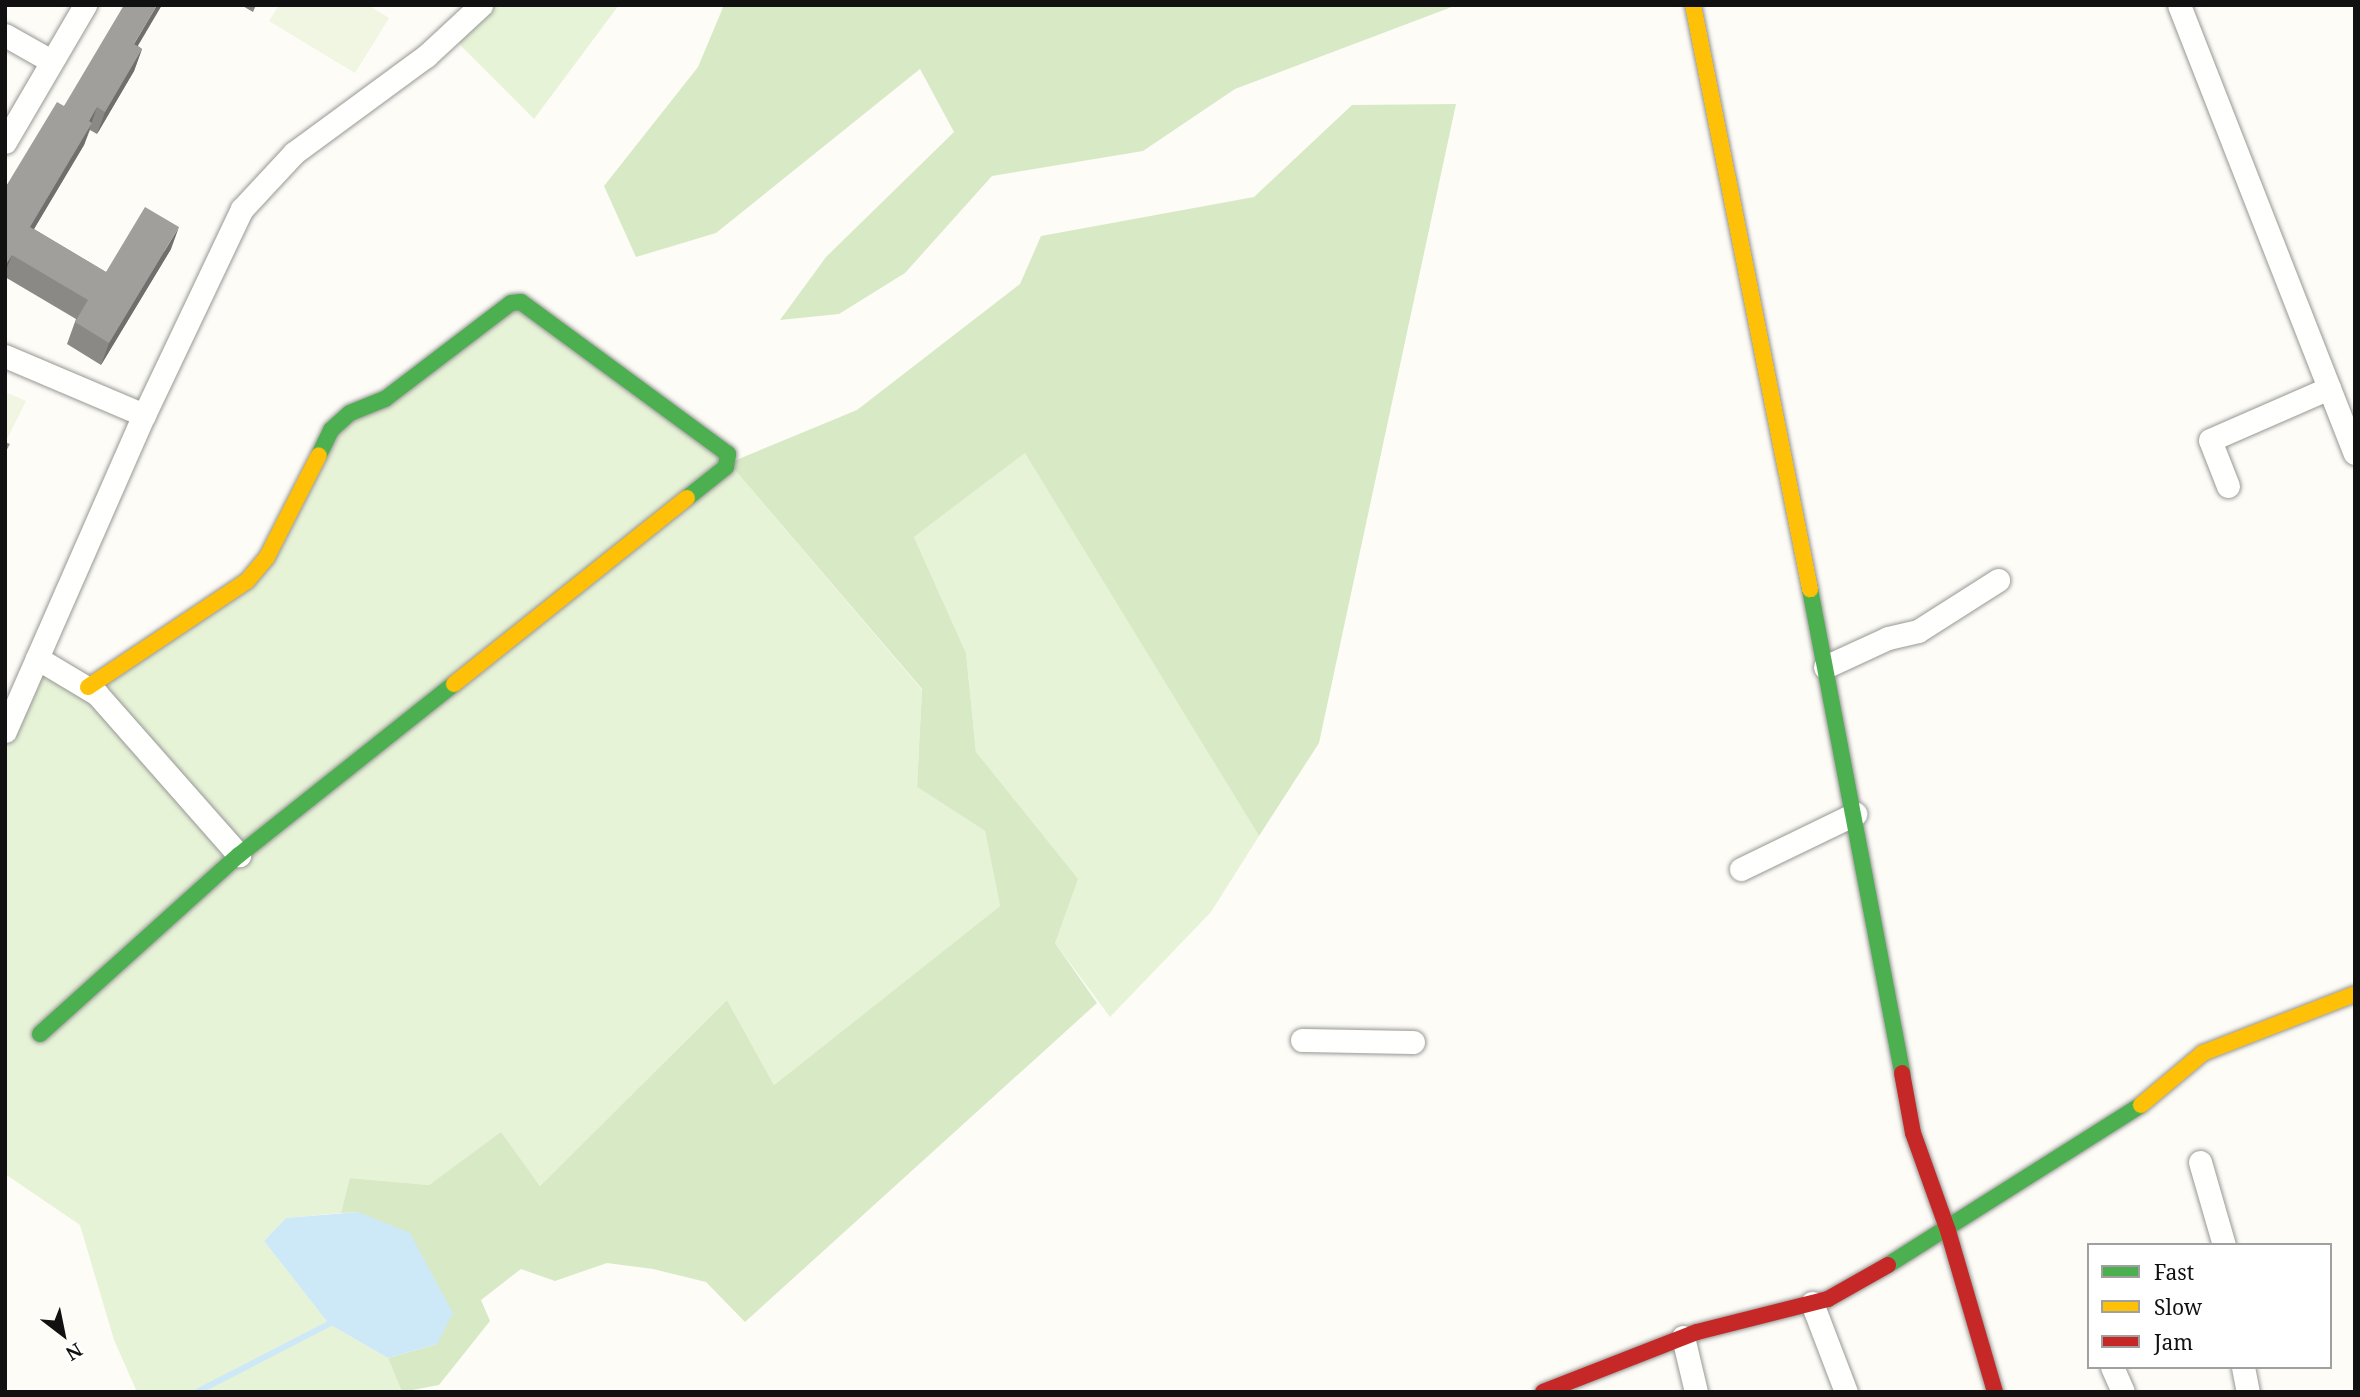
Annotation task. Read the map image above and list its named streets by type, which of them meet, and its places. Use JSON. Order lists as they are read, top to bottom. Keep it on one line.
{"legend":["Fast","Slow","Jam"],"north":"bottom right"}
